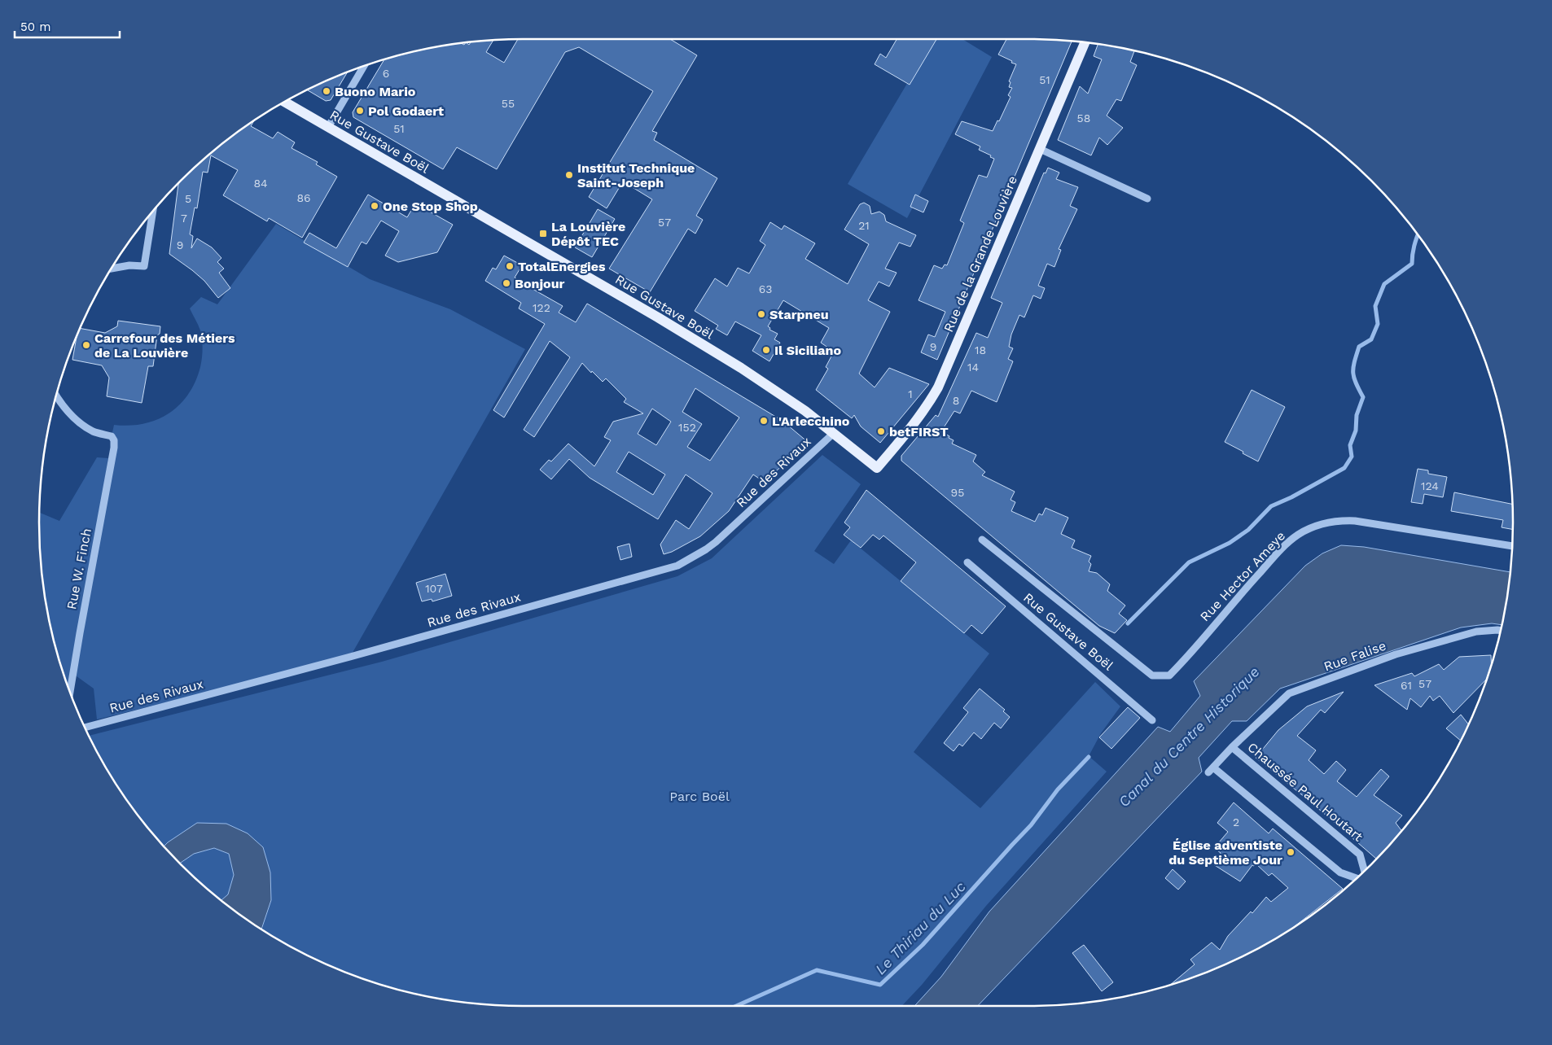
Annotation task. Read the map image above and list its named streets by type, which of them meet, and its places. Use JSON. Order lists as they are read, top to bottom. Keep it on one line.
{"streets":{"main road":["Rue Gustave Boël","Rue de la Grande Louvière"],"street":["Rue des Rivaux","Rue W. Finch","Rue Hector Ameye","Rue Falise","Chaussée Paul Houtart"]},"crossings":[["Rue Gustave Boël","Rue de la Grande Louvière"],["Rue Gustave Boël","Rue des Rivaux"],["Rue Gustave Boël","Rue Hector Ameye"],["Rue Falise","Chaussée Paul Houtart"]],"water":["Canal du Centre Historique","Le Thiriau du Luc"],"parks":["Parc Boël"],"places":{"other":["Buono Mario","Pol Godaert","Institut Technique Saint-Joseph","One Stop Shop","TotalEnergies","Bonjour","Starpneu","Carrefour des Métiers de La Louvière","Il Siciliano","L'Arlecchino","betFIRST","Église adventiste du Septième Jour"],"transit":["La Louvière Dépôt TEC"]},"house_numbers":["6","51","55","58","51","84","86","5","7","57","21","9","63","122","9","18","14","1","8","152","124","95","107","57","61","2"],"scale_bar":"50 m"}
